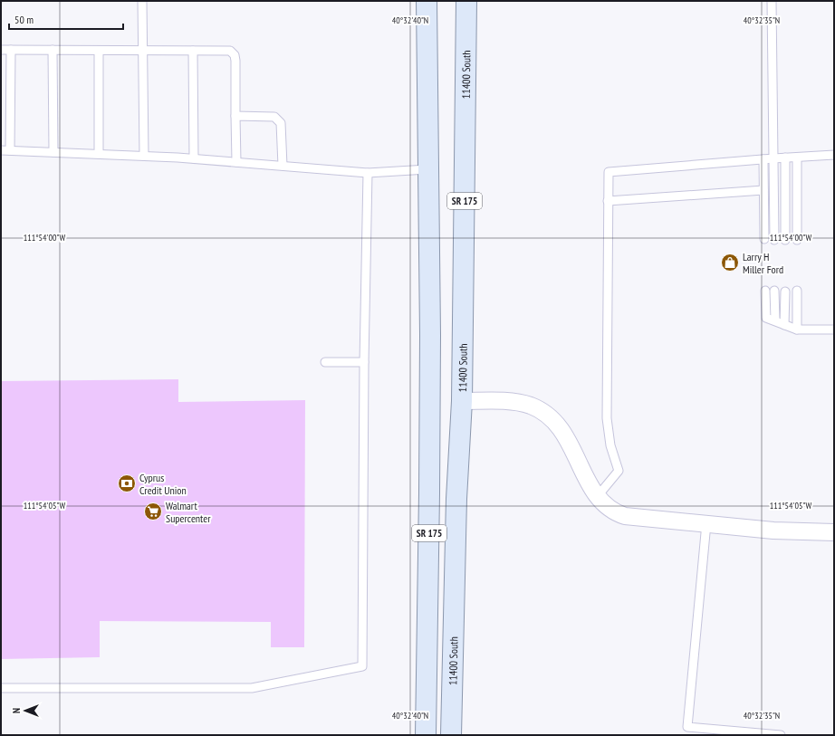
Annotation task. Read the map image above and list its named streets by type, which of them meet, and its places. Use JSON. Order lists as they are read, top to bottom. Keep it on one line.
{"streets":{"main road":["11400 South","SR 175"]},"places":{"shop":["Larry H Miller Ford"],"bank":["Cyprus Credit Union"],"supermarket":["Walmart Supercenter"]},"scale_bar":"50 m","north":"left","coordinates":["40°32'40\"N","40°32'35\"N","111°54'00\"W","111°54'05\"W"]}
